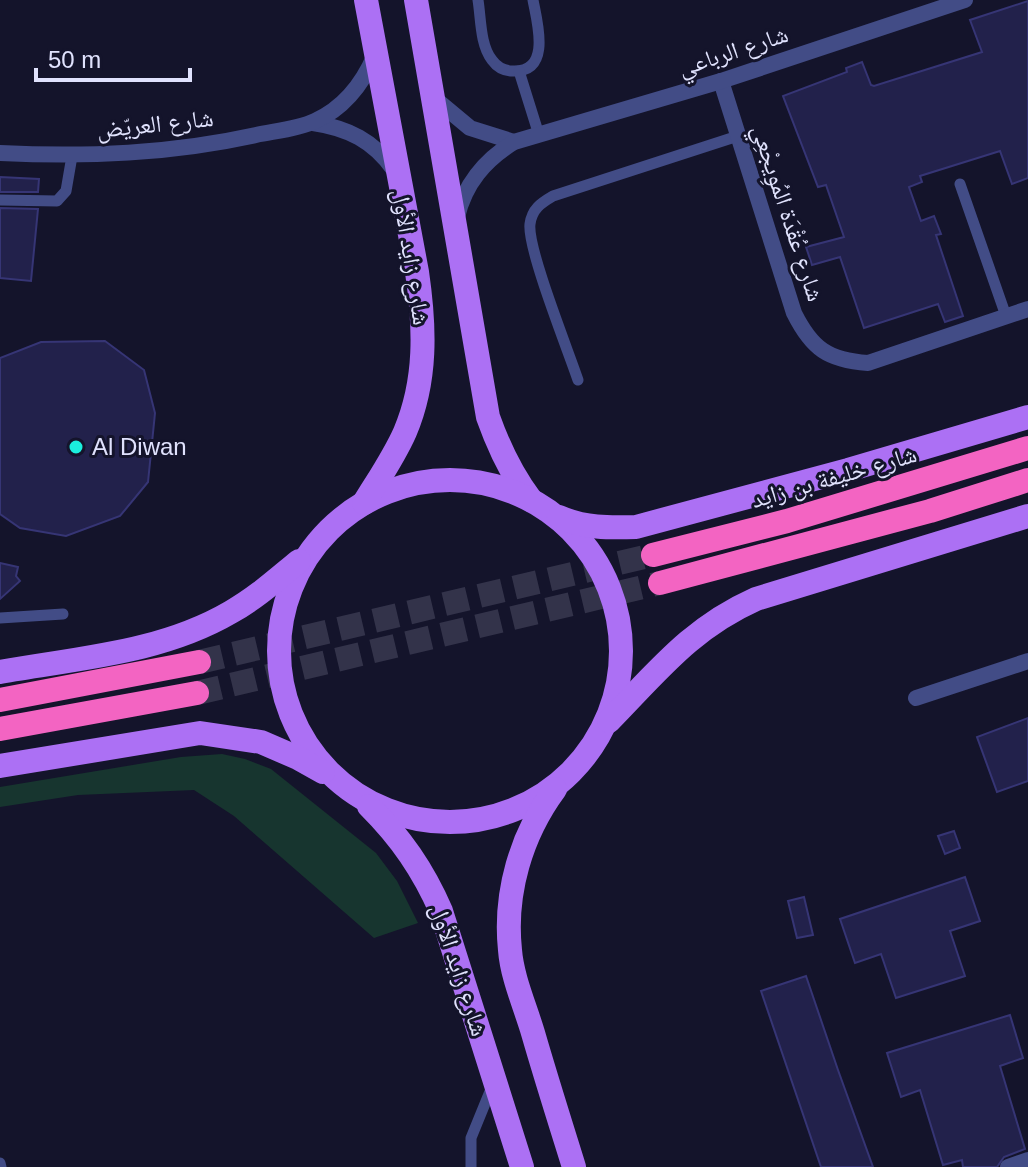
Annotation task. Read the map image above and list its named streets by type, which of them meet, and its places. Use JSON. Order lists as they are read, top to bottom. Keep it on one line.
{"streets":{"highway":["شارع خليفة بن زايد"],"main road":["شارع زايد الأول"],"street":["شارع الرباعي","شارع العريّض","شارع عُقْدَة المُوِيجْعِي"]},"crossings":[["شارع الرباعي","شارع عُقْدَة المُوِيجْعِي"],["شارع الرباعي","شارع زايد الأول"],["شارع العريّض","شارع زايد الأول"]],"places":["Al Diwan"],"scale_bar":"50 m"}
